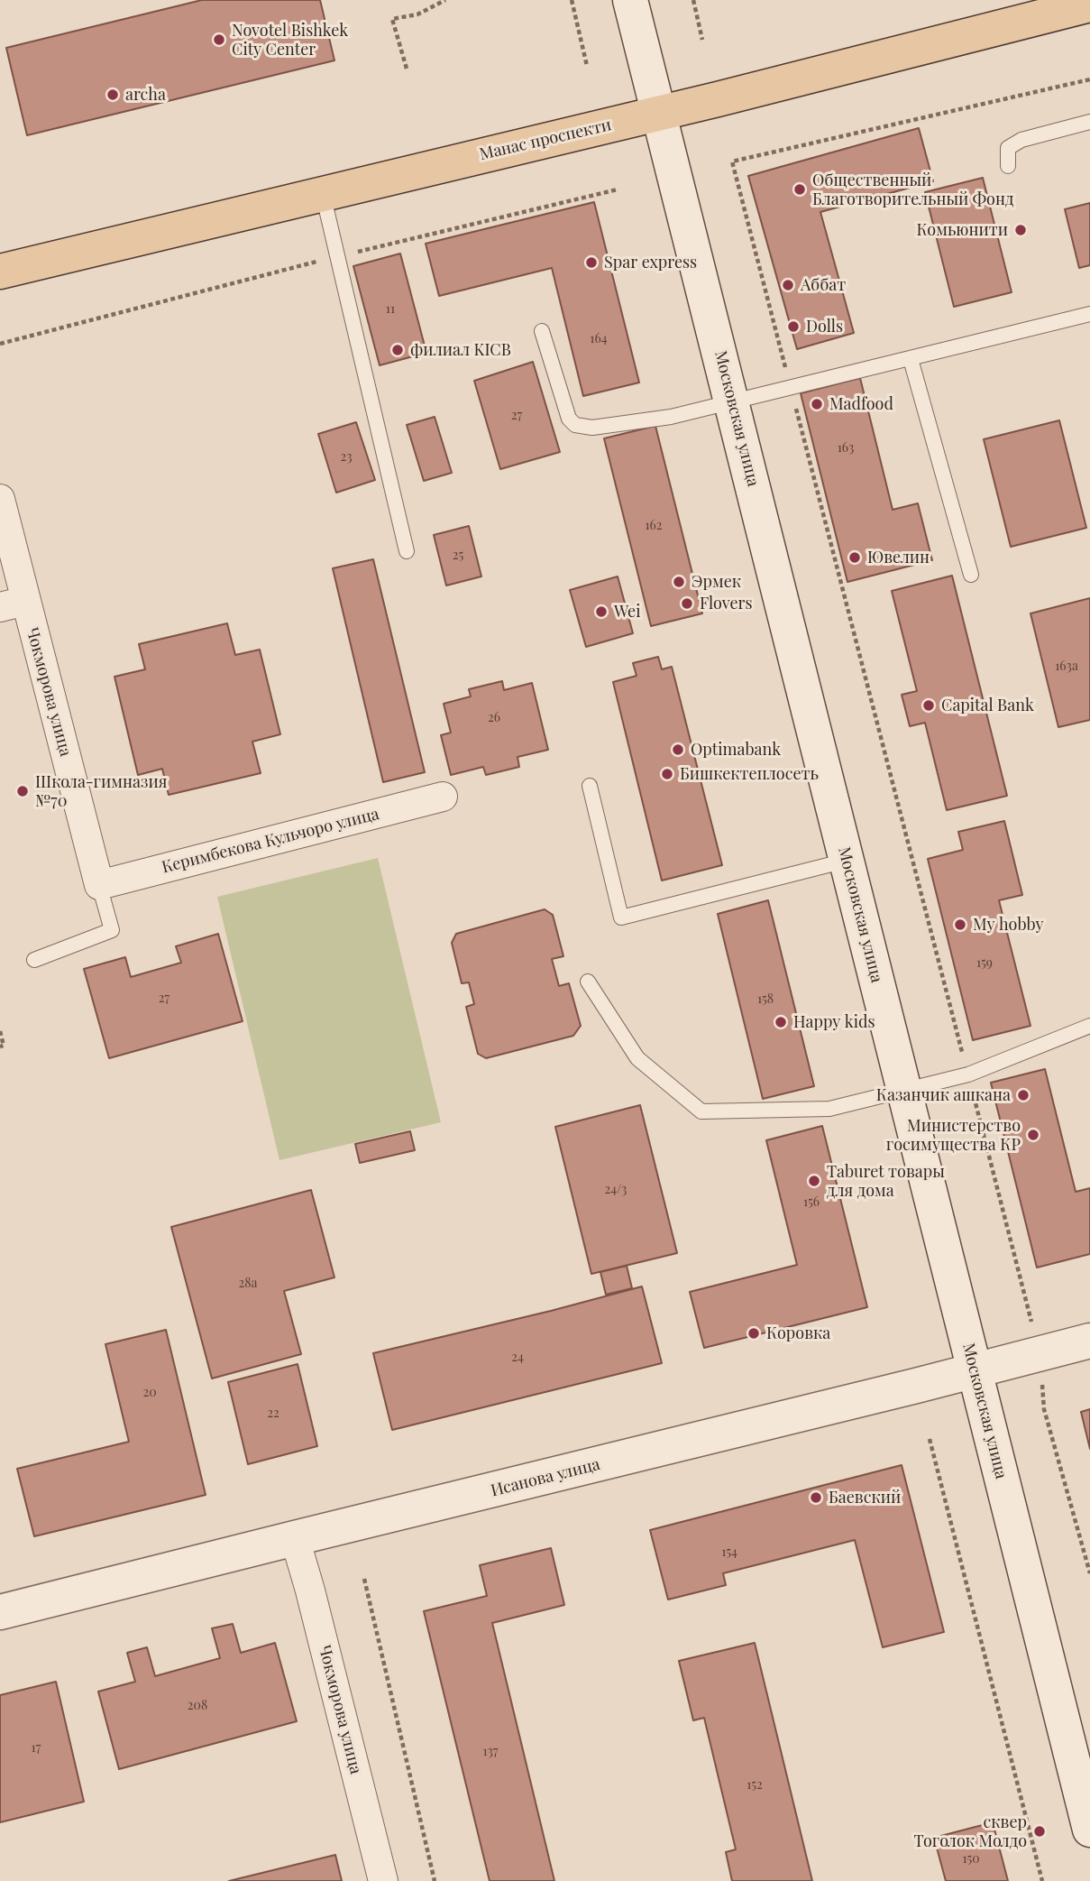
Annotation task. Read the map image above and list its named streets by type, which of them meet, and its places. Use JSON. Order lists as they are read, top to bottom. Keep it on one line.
{"streets":{"main road":["Манас проспекти","Московская улица","Исанова улица"],"street":["Чокморова улица","Керимбекова Кульчоро улица"]},"crossings":[["Манас проспекти","Московская улица"],["Московская улица","Исанова улица"],["Чокморова улица","Керимбекова Кульчоро улица"],["Чокморова улица","Исанова улица"]],"places":["Novotel Bishkek City Center","archa","Общественный Благотворительный Фонд","Комьюнити","Spar express","Аббат","Dolls","филиал KICB","Madfood","Ювелин","Эрмек","Flovers","Wei","Capital Bank","Optimabank","Бишкектеплосеть","Школа-гимназия №70","My hobby","Happy kids","Казанчик ашкана","Министерство госимущества КР","Taburet товары для дома","Коровка","Баевский","сквер Тоголок Молдо"],"house_numbers":["11","164","27","163","23","162","25","163а","26","159","27","158","24/3","156","28а","24","20","22","154","208","17","137","152","150"]}
